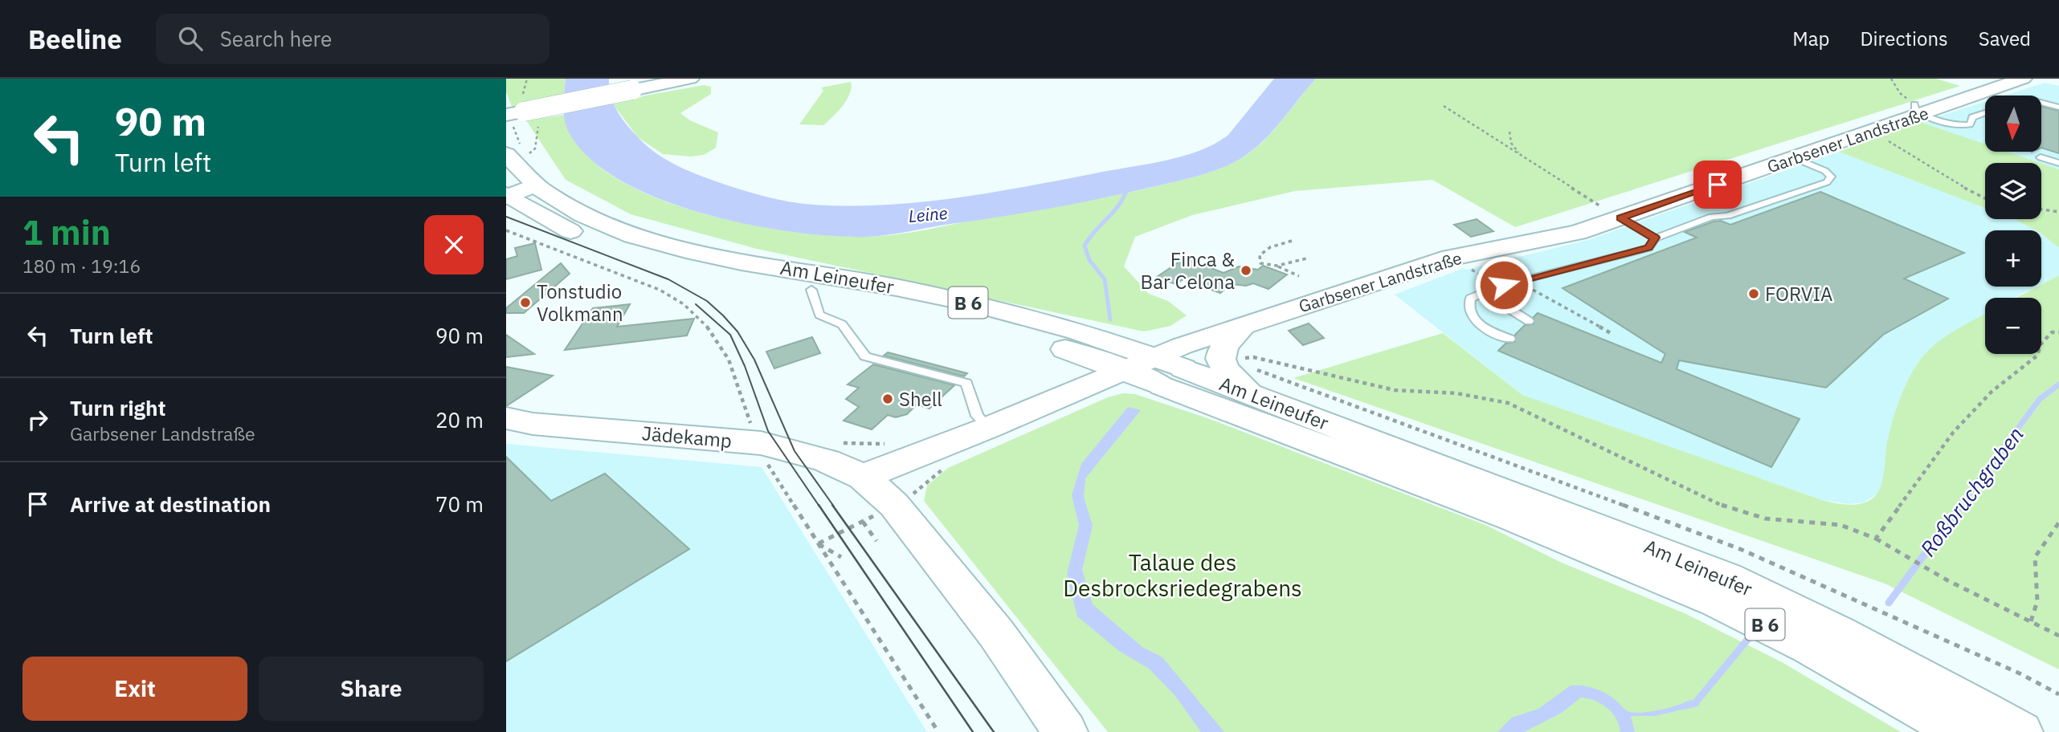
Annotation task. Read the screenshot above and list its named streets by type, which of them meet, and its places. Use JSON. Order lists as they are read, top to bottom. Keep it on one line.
{"streets":{"main road":["Garbsener Landstraße","Am Leineufer","B 6","Jädekamp"]},"crossings":[["Garbsener Landstraße","Am Leineufer"]],"water":["Leine","Roßbruchgraben"],"parks":["Talaue des Desbrocksriedegrabens"],"places":["Finca & Bar Celona","FORVIA","Tonstudio Volkmann","Shell"],"north":"bottom","page":{"header":"Beeline","search":"Search here","nav":["Map","Directions","Saved"],"turn":["90 m","Turn left"],"map_buttons":["+","−"],"heading":["1 min","180 m · 19:16"],"list":[{"name":"Turn left","value":"90 m"},{"name":"Turn right","note":"Garbsener Landstraße","value":"20 m"},{"name":"Arrive at destination","value":"70 m"}],"buttons":["Exit","Share"]}}
